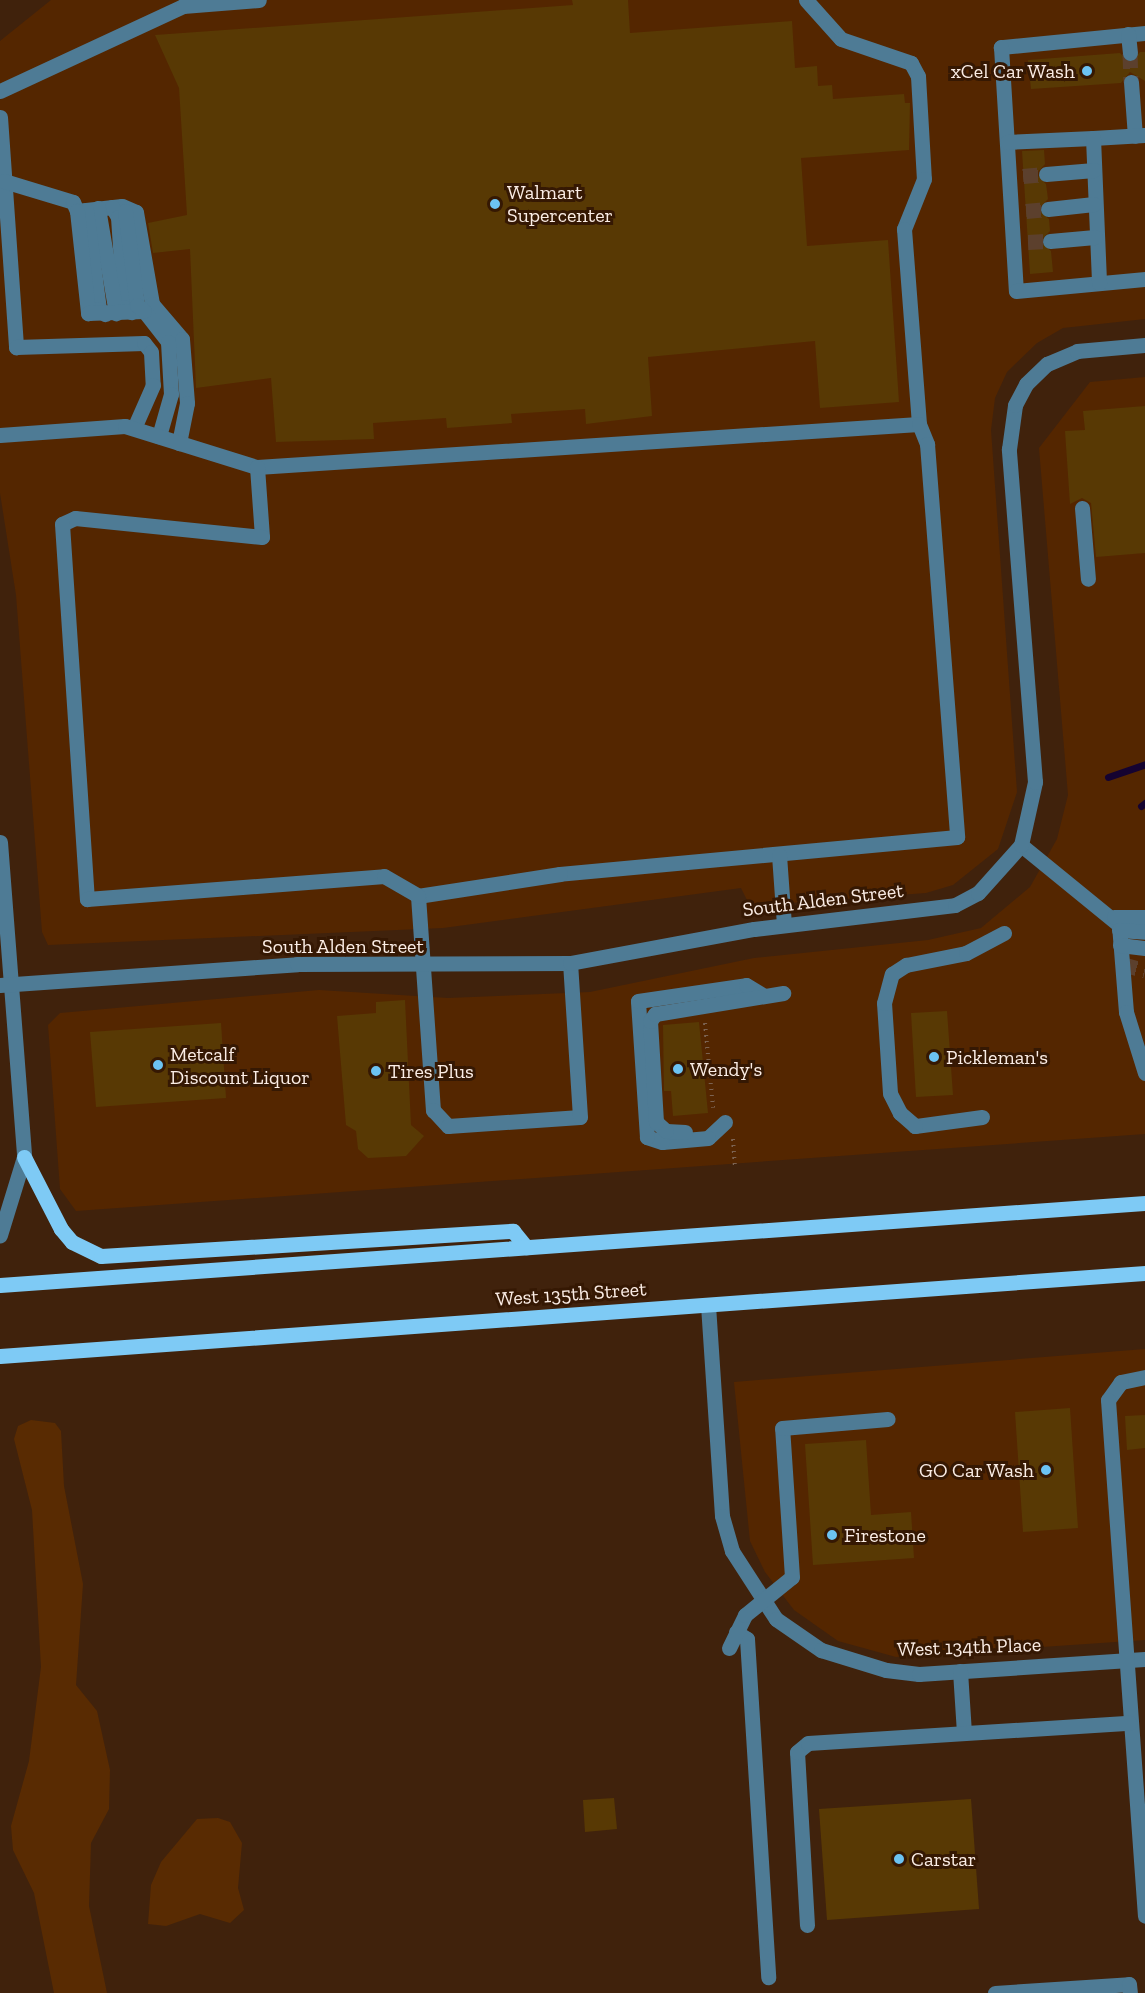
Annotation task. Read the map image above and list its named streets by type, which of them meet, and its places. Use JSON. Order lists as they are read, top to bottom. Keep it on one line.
{"streets":{"main road":["West 135th Street"],"street":["South Alden Street","West 134th Place"]},"crossings":[["West 135th Street","West 134th Place"]],"places":["xCel Car Wash","Walmart Supercenter","Pickleman's","Metcalf Discount Liquor","Wendy's","Tires Plus","GO Car Wash","Firestone","Carstar"]}
